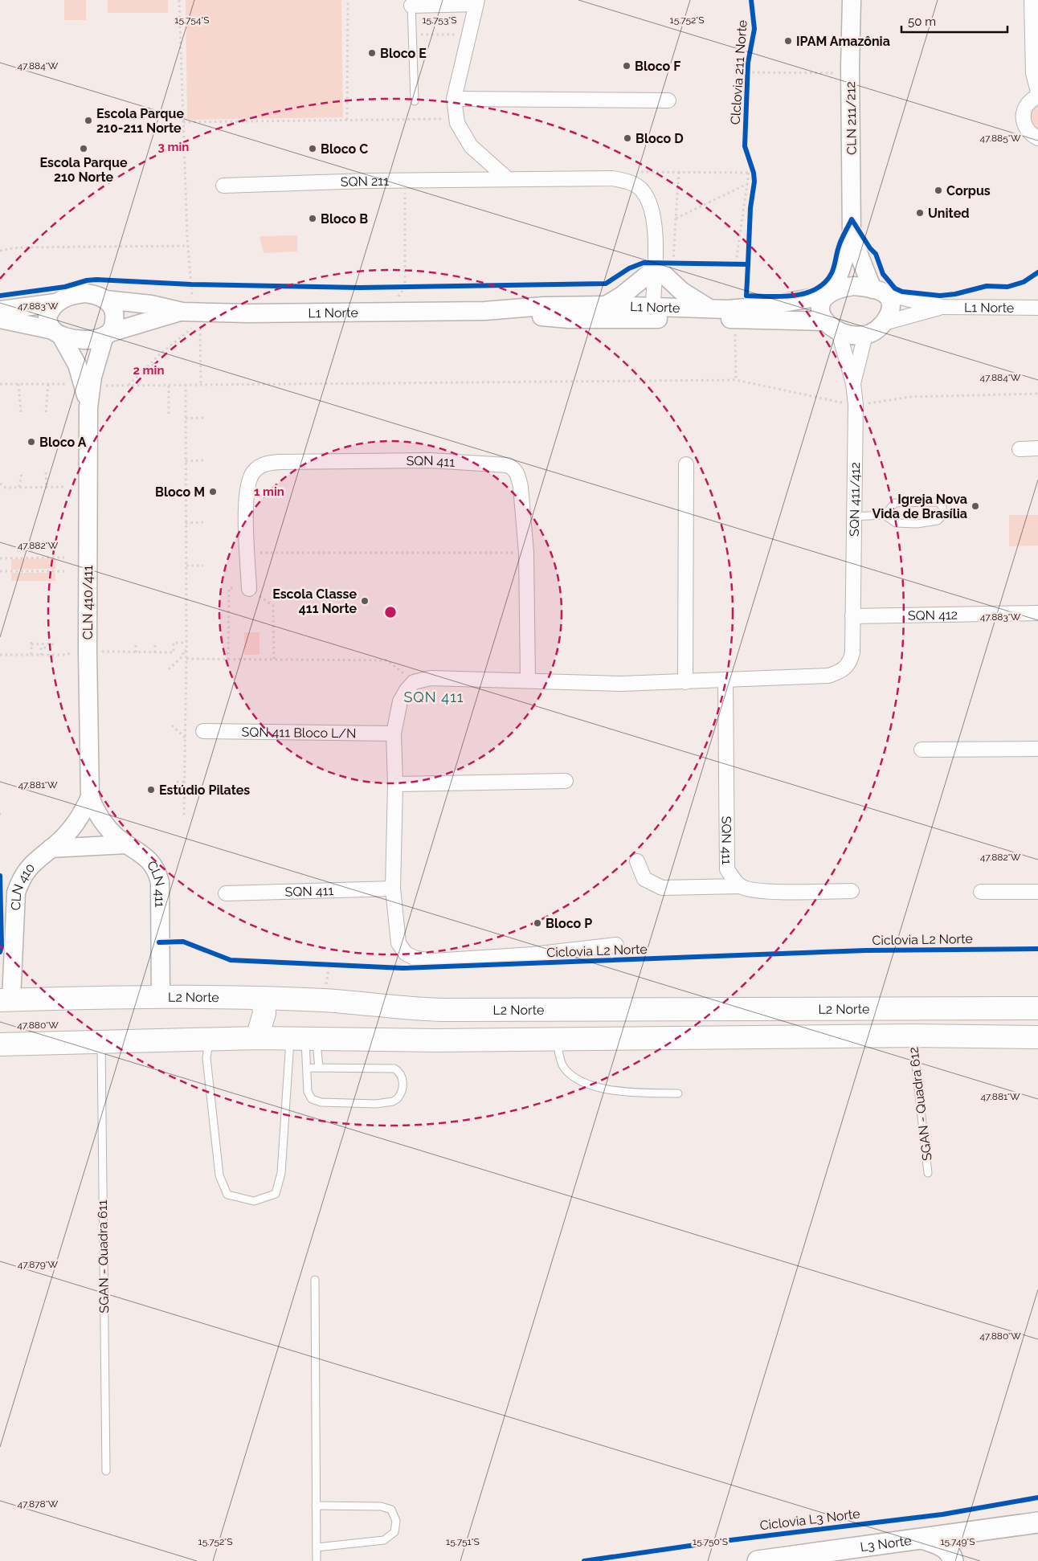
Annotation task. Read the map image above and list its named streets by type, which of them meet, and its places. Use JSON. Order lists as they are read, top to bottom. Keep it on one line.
{"streets":{"main road":["L2 Norte","L3 Norte"],"street":["CLN 211/212","SQN 211","L1 Norte","SQN 411","SQN 411/412","CLN 410/411","SQN 412","SQN 411 Bloco L/N","CLN 411","CLN 410"],"lane":["SGAN - Quadra 612","SGAN - Quadra 611"],"cycle path":["Clclovia 211 Norte","Ciclovia L2 Norte","Ciclovia L3 Norte"]},"crossings":[["CLN 211/212","L1 Norte"],["CLN 211/212","SQN 411/412"],["L1 Norte","SQN 411/412"],["L1 Norte","CLN 410/411"],["SQN 411/412","SQN 412"],["CLN 410/411","CLN 411"],["CLN 410/411","CLN 410"],["CLN 411","CLN 410"],["CLN 411","L2 Norte"],["CLN 410","L2 Norte"],["L2 Norte","SGAN - Quadra 612"],["L2 Norte","SGAN - Quadra 611"]],"districts":["SQN 411"],"places":["IPAM Amazônia","Bloco E","Bloco F","Escola Parque 210-211 Norte","Bloco D","Escola Parque 210 Norte","Bloco C","Corpus","United","Bloco B","Bloco A","Bloco M","Igreja Nova Vida de Brasília","Escola Classe 411 Norte","Estúdio Pilates","Bloco P"],"scale_bar":"50 m","coordinates":["15.754°S","15.753°S","15.752°S","47.884°W","47.885°W","47.883°W","47.882°W","47.881°W","47.880°W","47.879°W","47.878°W","15.751°S","15.750°S","15.749°S"],"rings":["3 min","2 min","1 min"]}
